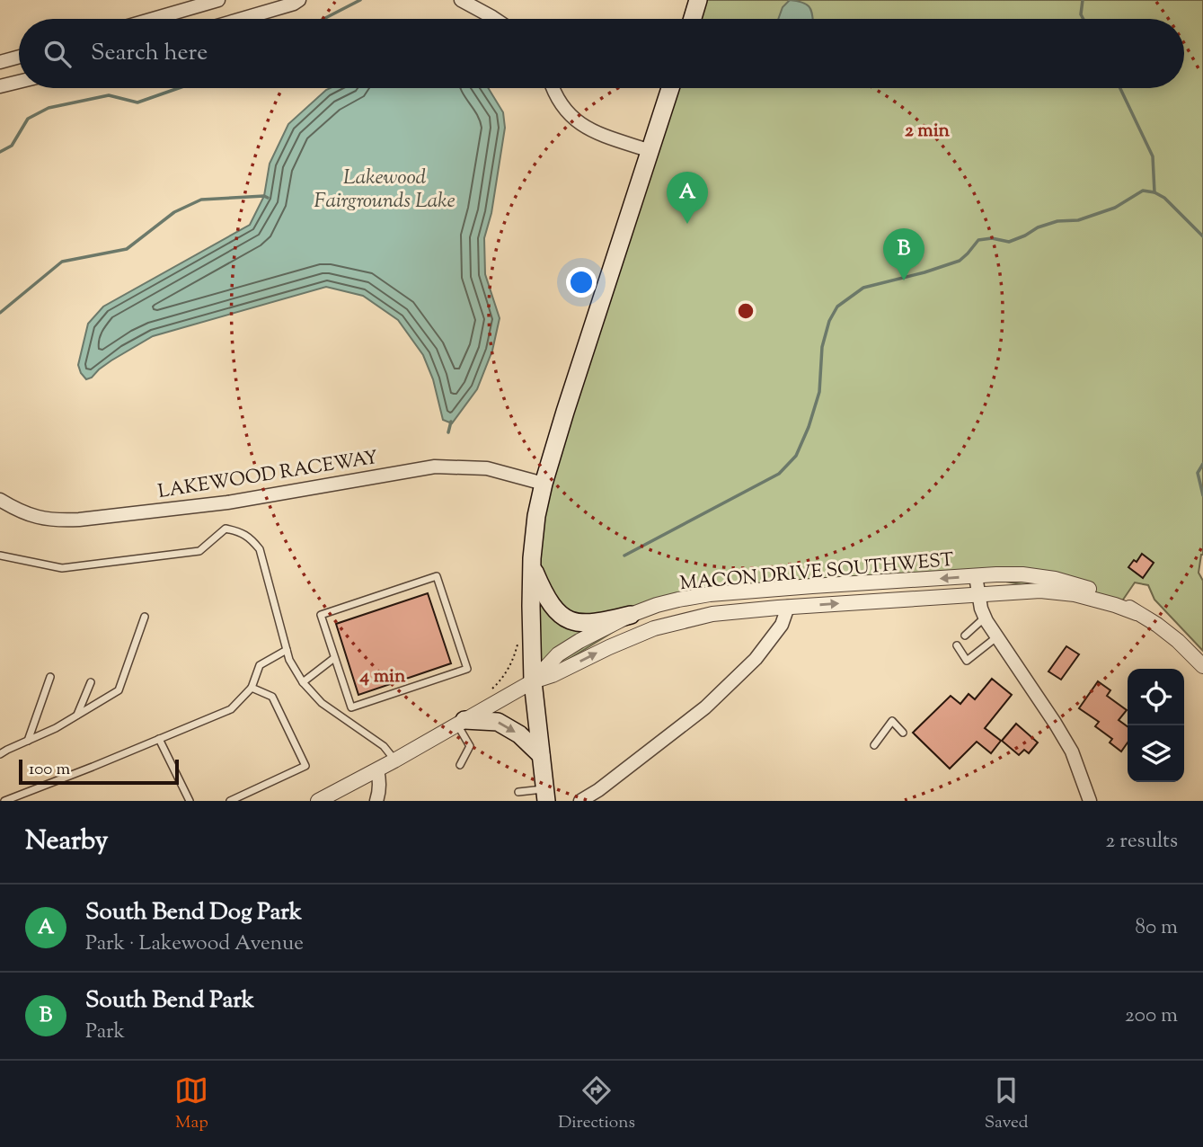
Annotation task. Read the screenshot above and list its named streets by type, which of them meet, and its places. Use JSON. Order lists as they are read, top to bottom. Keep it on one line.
{"streets":{"street":["LAKEWOOD RACEWAY","MACON DRIVE SOUTHWEST"]},"water":["Lakewood Fairgrounds Lake"],"scale_bar":"100 m","page":{"search":"Search here","pins":["A","B"],"scale":"100 m","heading":["Nearby","2 results"],"list":[{"mark":"A","name":"South Bend Dog Park","note":"Park · Lakewood Avenue","value":"80 m"},{"mark":"B","name":"South Bend Park","note":"Park","value":"200 m"}],"nav":["Map","Directions","Saved"]},"rings":["2 min","4 min"]}
